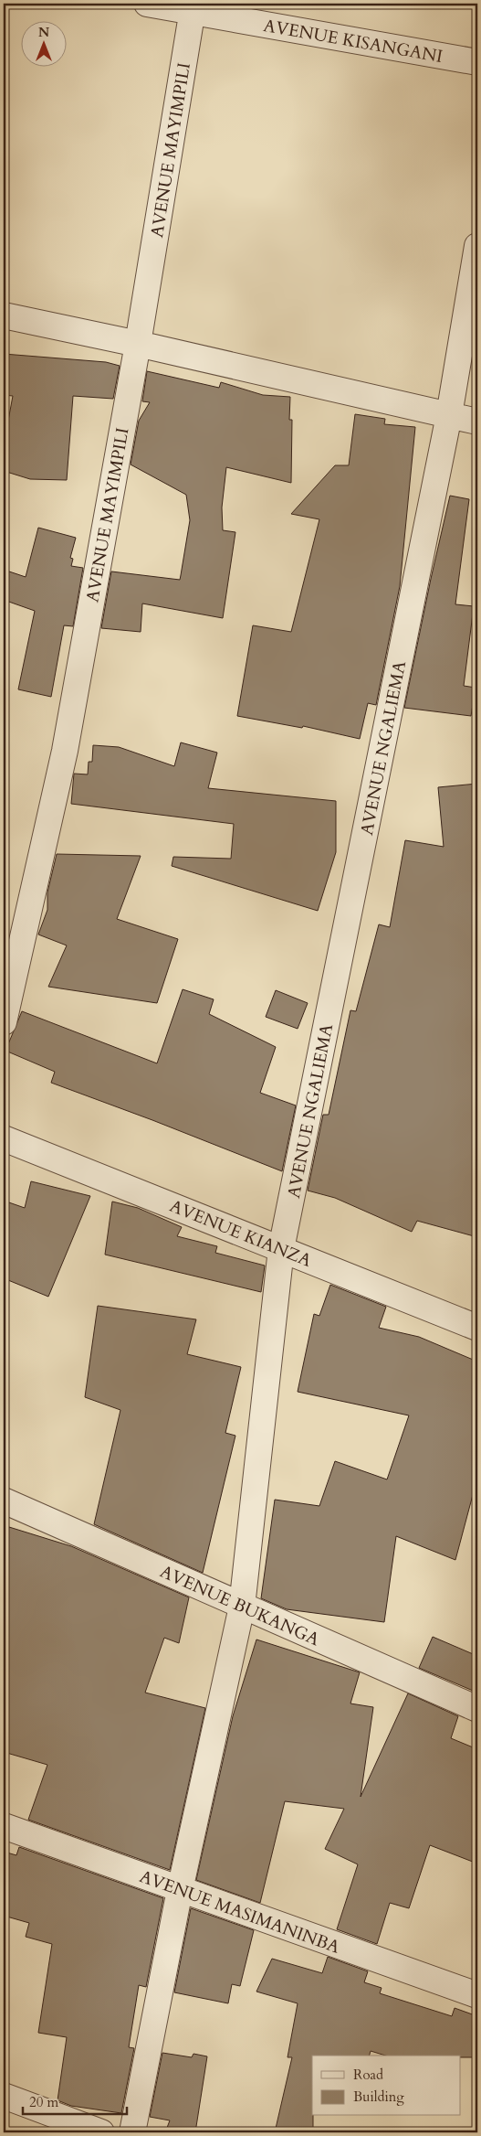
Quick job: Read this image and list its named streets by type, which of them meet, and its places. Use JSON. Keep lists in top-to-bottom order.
{
  "streets": {
    "street": [
      "AVENUE KISANGANI",
      "AVENUE MAYIMPILI",
      "AVENUE NGALIEMA",
      "AVENUE KIANZA",
      "AVENUE BUKANGA",
      "AVENUE MASIMANINBA"
    ]
  },
  "crossings": [
    ["AVENUE KISANGANI", "AVENUE MAYIMPILI"],
    ["AVENUE NGALIEMA", "AVENUE KIANZA"],
    ["AVENUE NGALIEMA", "AVENUE BUKANGA"],
    ["AVENUE NGALIEMA", "AVENUE MASIMANINBA"]
  ],
  "legend": ["Road", "Building"],
  "scale_bar": "20 m",
  "north": "top"
}
